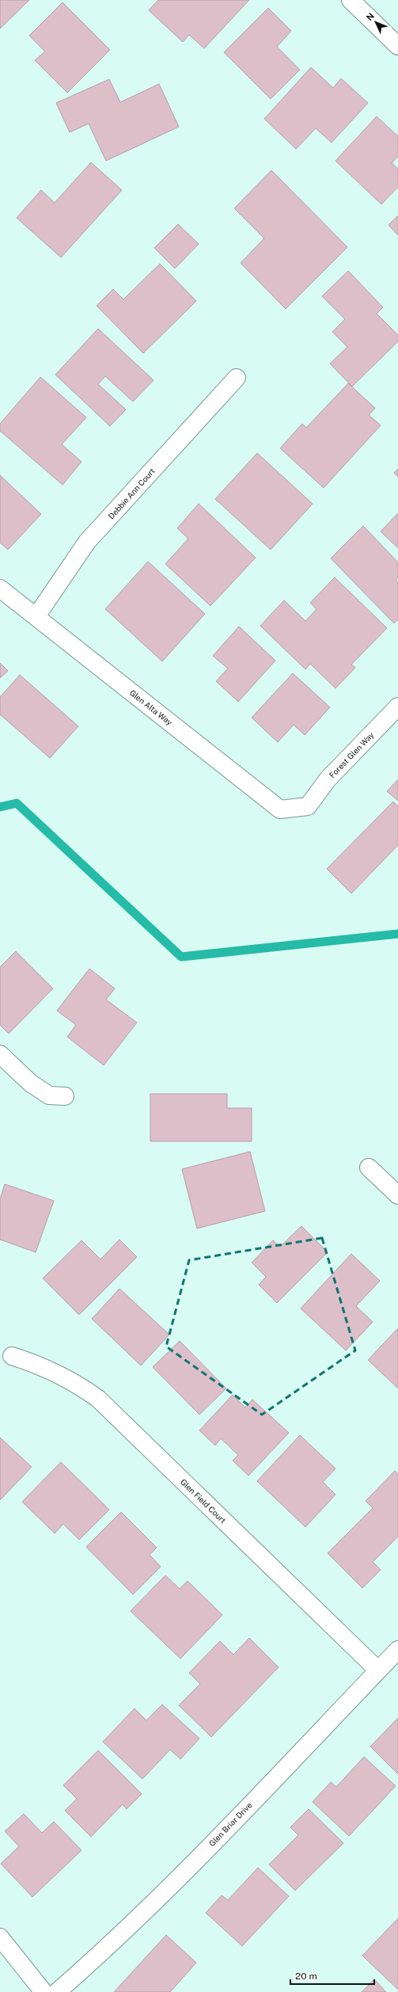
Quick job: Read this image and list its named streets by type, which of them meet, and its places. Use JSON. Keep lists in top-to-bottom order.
{
  "streets": {
    "street": [
      "Debbie Ann Court",
      "Glen Alta Way",
      "Forest Glen Way",
      "Glen Field Court",
      "Glen Briar Drive"
    ]
  },
  "crossings": [
    ["Debbie Ann Court", "Glen Alta Way"],
    ["Glen Alta Way", "Forest Glen Way"],
    ["Glen Field Court", "Glen Briar Drive"]
  ],
  "scale_bar": "20 m",
  "north": "top left"
}
